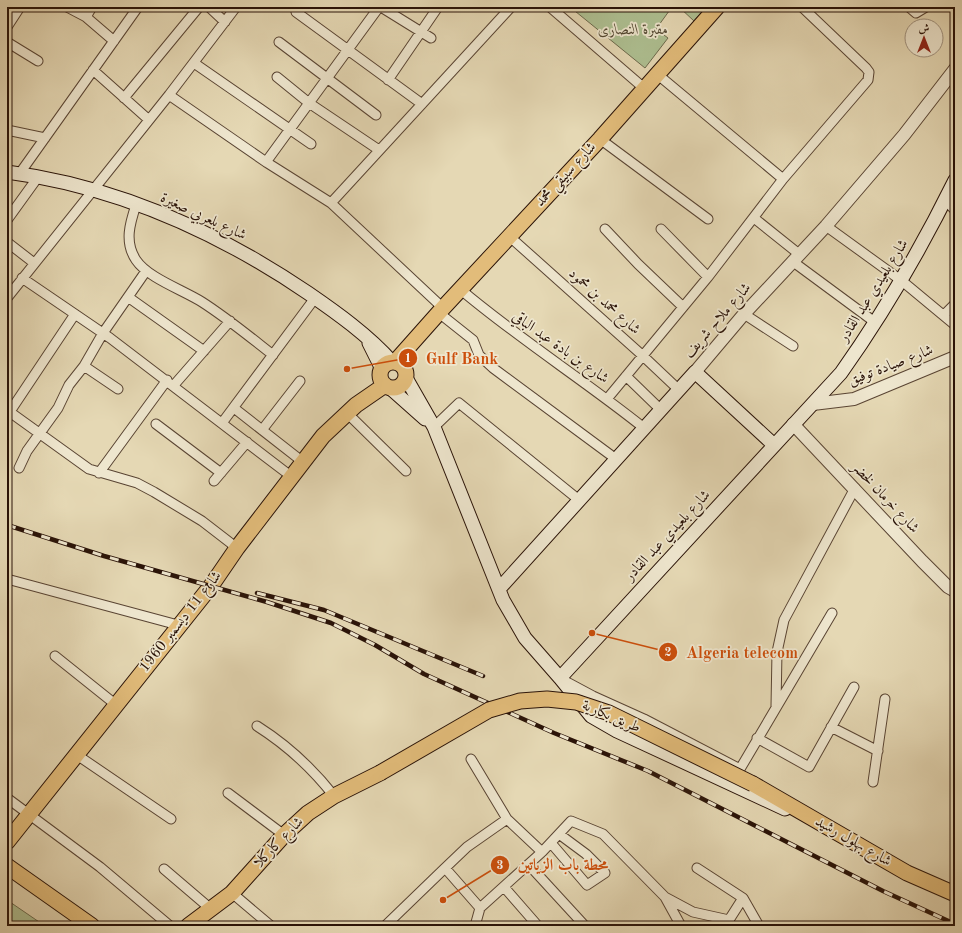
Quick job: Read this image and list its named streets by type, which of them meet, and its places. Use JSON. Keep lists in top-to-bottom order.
{
  "streets": {
    "main road": [
      "شارع سبيقي محمد",
      "شارع بلعربي صغيرة",
      "شارع بلعيدي عبد القادر",
      "شارع ملاح شريف",
      "شارع 11 ديسمبر 1960",
      "طريق بكارية",
      "شارع بهلول رشيد",
      "شارع كاركلا"
    ],
    "street": [
      "شارع محمد بن محمود",
      "شارع بن بادة عبد الباقي",
      "شارع صيادة توفيق",
      "شارع خرمان لخضر"
    ]
  },
  "crossings": [
    ["شارع سبيقي محمد", "شارع بلعربي صغيرة"],
    ["شارع سبيقي محمد", "شارع محمد بن محمود"],
    ["شارع سبيقي محمد", "شارع بن بادة عبد الباقي"],
    ["شارع سبيقي محمد", "شارع 11 ديسمبر 1960"],
    ["شارع بلعربي صغيرة", "شارع 11 ديسمبر 1960"],
    ["شارع بلعيدي عبد القادر", "شارع صيادة توفيق"],
    ["شارع بلعيدي عبد القادر", "شارع خرمان لخضر"],
    ["شارع محمد بن محمود", "شارع ملاح شريف"],
    ["شارع ملاح شريف", "شارع بن بادة عبد الباقي"],
    ["طريق بكارية", "شارع بهلول رشيد"],
    ["طريق بكارية", "شارع كاركلا"]
  ],
  "parks": ["مقبرة النصارى"],
  "places": ["Gulf Bank", "Algeria telecom", "محطة باب الزياتين"],
  "north": "top"
}
